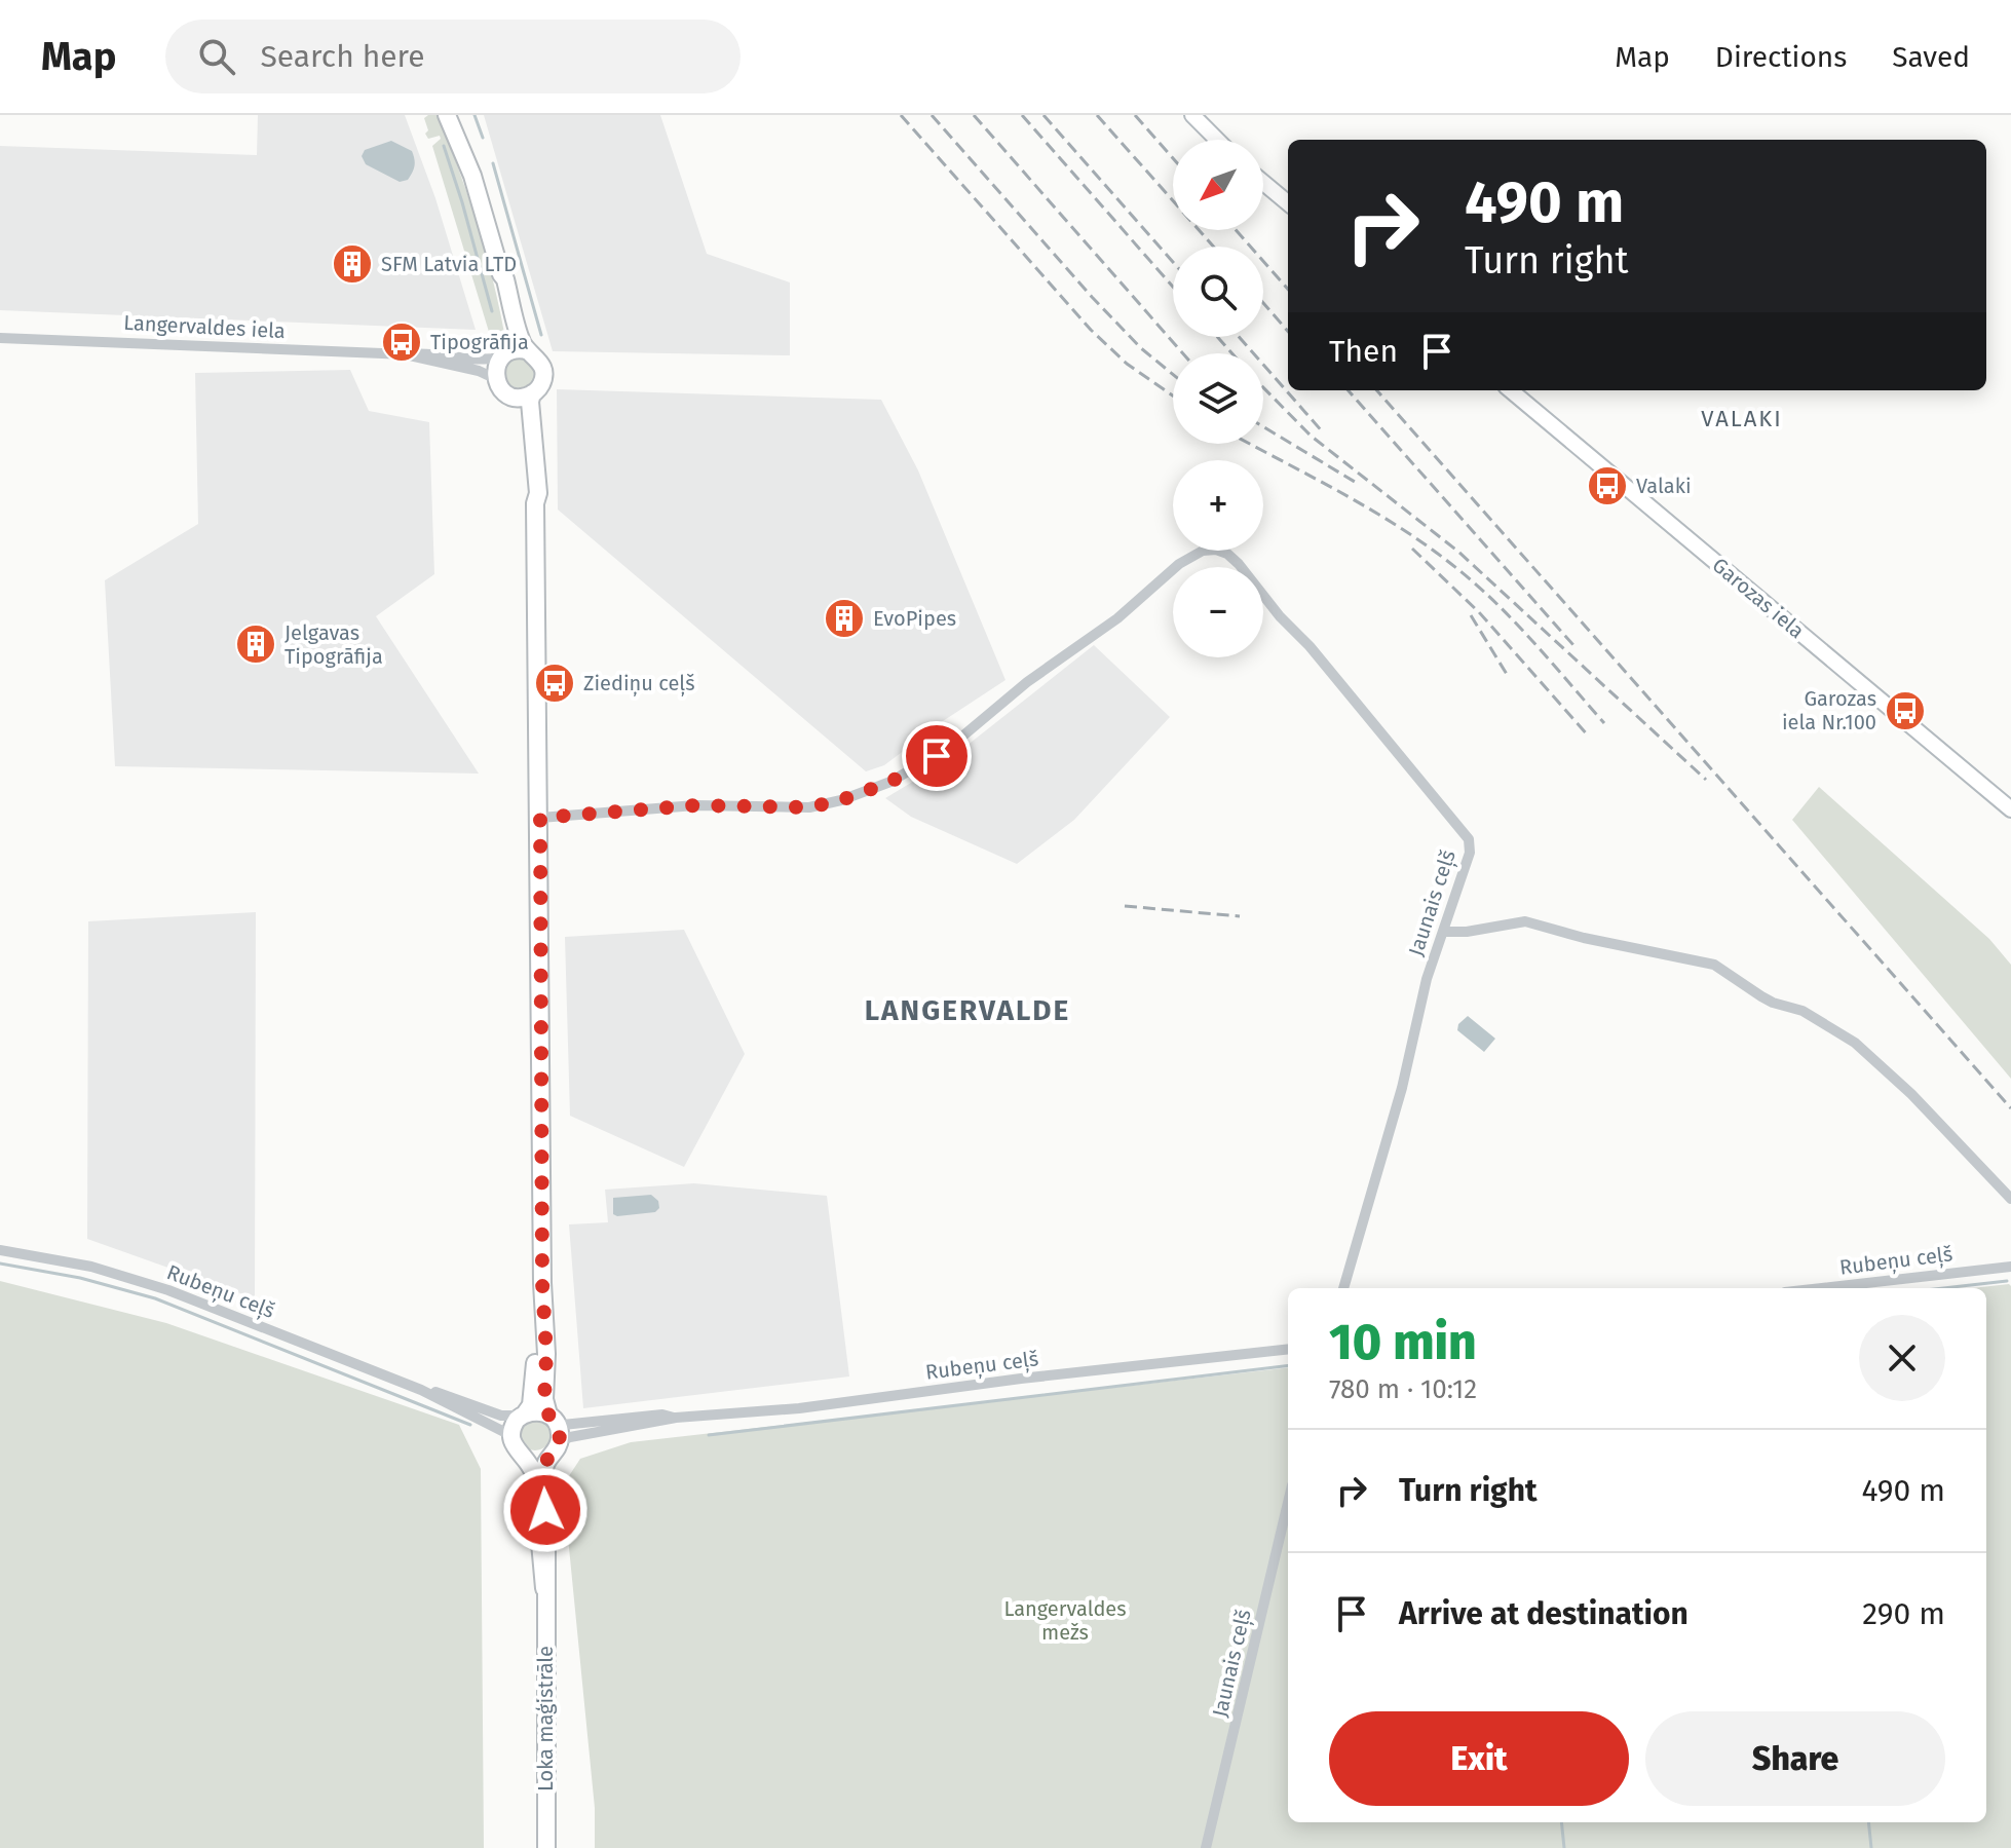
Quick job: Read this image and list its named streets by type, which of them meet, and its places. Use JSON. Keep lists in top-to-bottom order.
{
  "streets": {
    "main road": ["Garozas iela", "Loka maģistrāle"],
    "street": ["Langervaldes iela", "Jaunais ceļš", "Rubeņu ceļš"]
  },
  "crossings": [
    ["Rubeņu ceļš", "Loka maģistrāle"]
  ],
  "districts": ["VALAKI", "LANGERVALDE"],
  "parks": ["Langervaldes mežs"],
  "places": {
    "building": ["SFM Latvia LTD", "EvoPipes", "Jelgavas Tipogrāfija"],
    "bus stop": [
      "Tipogrāfija",
      "Valaki",
      "Ziediņu ceļš",
      "Garozas iela Nr.100"
    ]
  },
  "north": "bottom left",
  "page": {
    "header": "Map",
    "search": "Search here",
    "nav": ["Map", "Directions", "Saved"],
    "map_buttons": ["+", "−"],
    "turn": ["490 m", "Turn right"],
    "then": "Then",
    "heading": ["10 min", "780 m · 10:12"],
    "list": [
      {
        "name": "Turn right",
        "value": "490 m"
      },
      {
        "name": "Arrive at destination",
        "value": "290 m"
      }
    ],
    "buttons": ["Exit", "Share"]
  }
}
